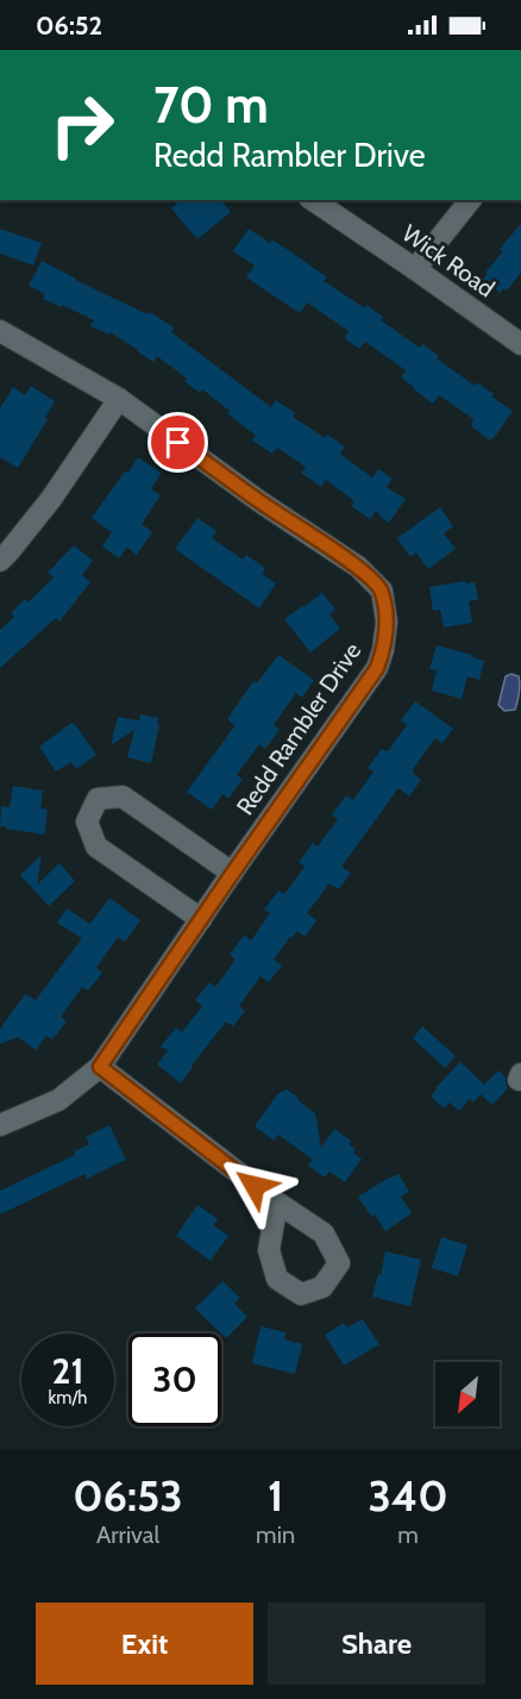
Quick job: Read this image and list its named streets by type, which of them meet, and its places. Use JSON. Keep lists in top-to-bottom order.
{
  "streets": {
    "street": ["Wick Road", "Redd Rambler Drive"]
  },
  "north": "bottom left",
  "page": {
    "status": "06:52",
    "turn": ["70 m", "Redd Rambler Drive"],
    "speed": "21 km/h",
    "limit": "30",
    "eta": [
      "06:53",
      "Arrival",
      "1",
      "min",
      "340",
      "m"
    ],
    "buttons": ["Exit", "Share"]
  }
}
